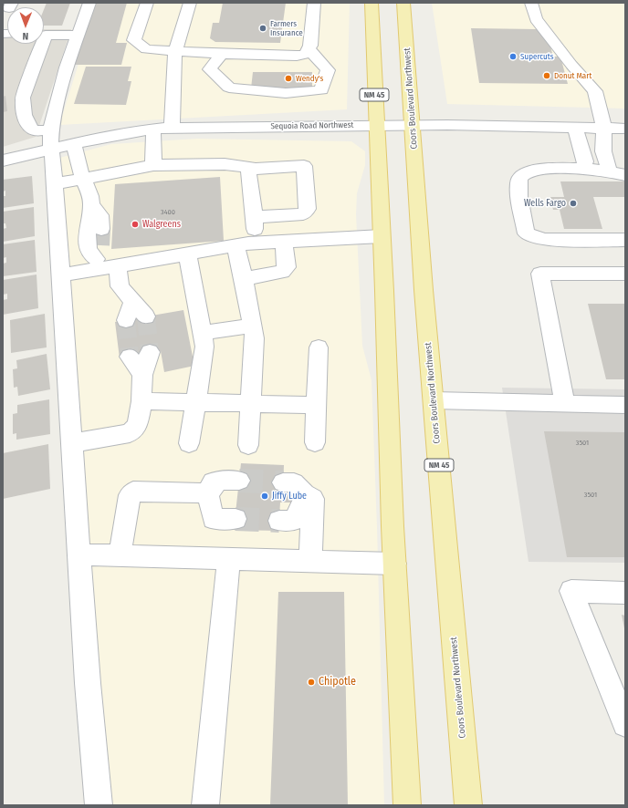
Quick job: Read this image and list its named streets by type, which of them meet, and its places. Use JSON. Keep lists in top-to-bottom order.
{
  "streets": {
    "main road": ["NM 45", "Coors Boulevard Northwest"],
    "street": ["Sequoia Road Northwest"]
  },
  "crossings": [
    ["NM 45", "Sequoia Road Northwest"],
    ["Coors Boulevard Northwest", "Sequoia Road Northwest"]
  ],
  "places": [
    "Farmers Insurance",
    "Supercuts",
    "Donut Mart",
    "Wendy's",
    "Wells Fargo",
    "Walgreens",
    "Jiffy Lube",
    "Chipotle"
  ],
  "house_numbers": ["3400", "3501", "3501"],
  "north": "bottom"
}
